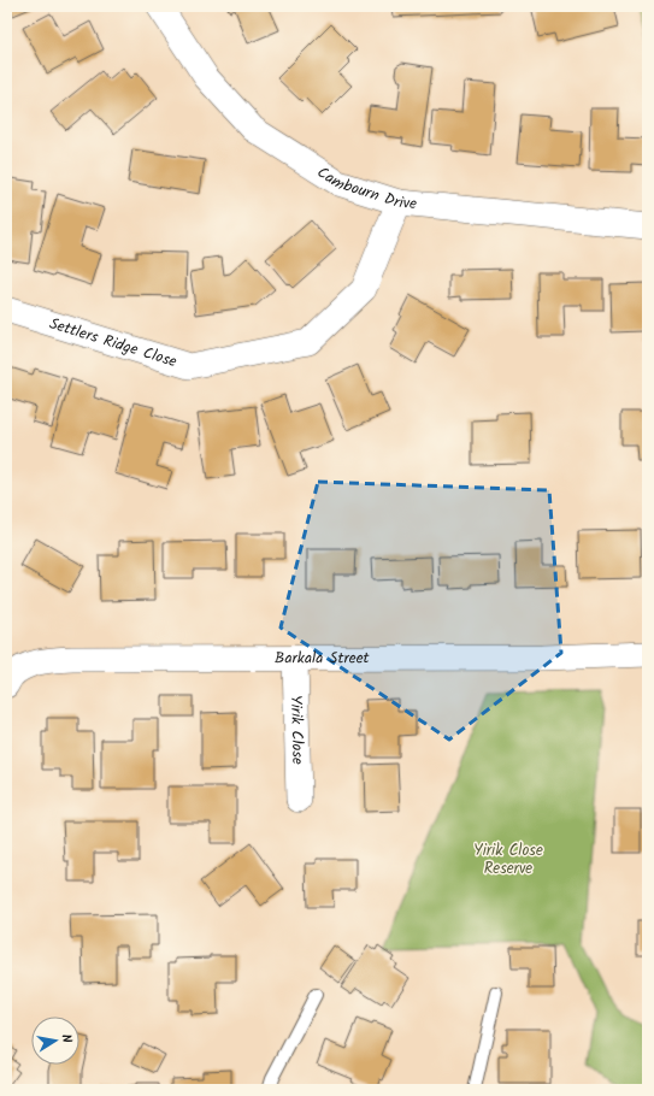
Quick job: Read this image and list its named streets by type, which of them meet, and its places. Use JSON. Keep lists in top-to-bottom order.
{
  "streets": {
    "street": [
      "Cambourn Drive",
      "Settlers Ridge Close",
      "Barkala Street",
      "Yirik Close"
    ]
  },
  "crossings": [
    ["Cambourn Drive", "Settlers Ridge Close"],
    ["Barkala Street", "Yirik Close"]
  ],
  "parks": ["Yirik Close Reserve"],
  "north": "right"
}
